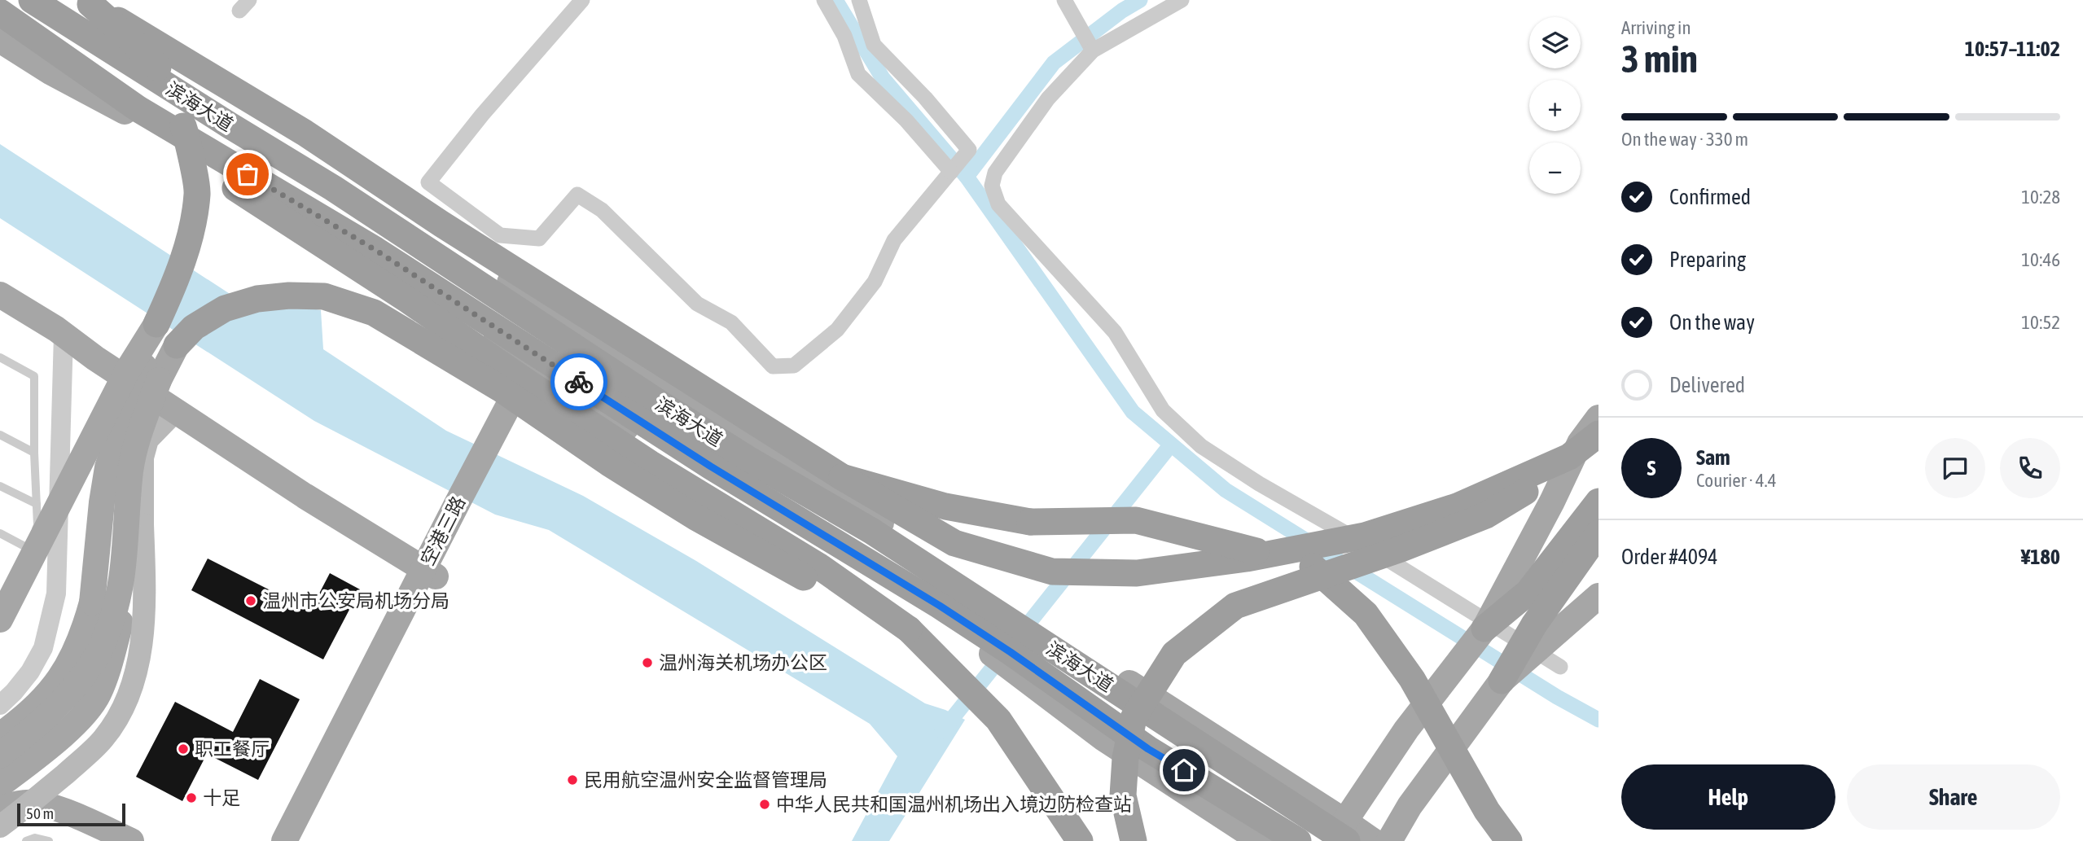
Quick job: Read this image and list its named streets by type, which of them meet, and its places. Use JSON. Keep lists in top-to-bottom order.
{
  "streets": {
    "highway": ["滨海大道"],
    "main road": ["空港三路"]
  },
  "places": [
    "温州市公安局机场分局",
    "温州海关机场办公区",
    "职工餐厅",
    "民用航空温州安全监督管理局",
    "十足",
    "中华人民共和国温州机场出入境边防检查站"
  ],
  "scale_bar": "50 m",
  "page": {
    "heading": ["3 min", "Arriving in", "10:57–11:02"],
    "panel": [
      "Sam",
      "Courier · 4.4",
      "Order #4094",
      "¥180"
    ],
    "map_buttons": ["+", "−"],
    "bar": "On the way · 330 m",
    "list": [
      ["Confirmed", "10:28"],
      ["Preparing", "10:46"],
      ["On the way", "10:52"],
      "Delivered"
    ],
    "round": "S",
    "buttons": ["Help", "Share"],
    "scale": "50 m"
  }
}
